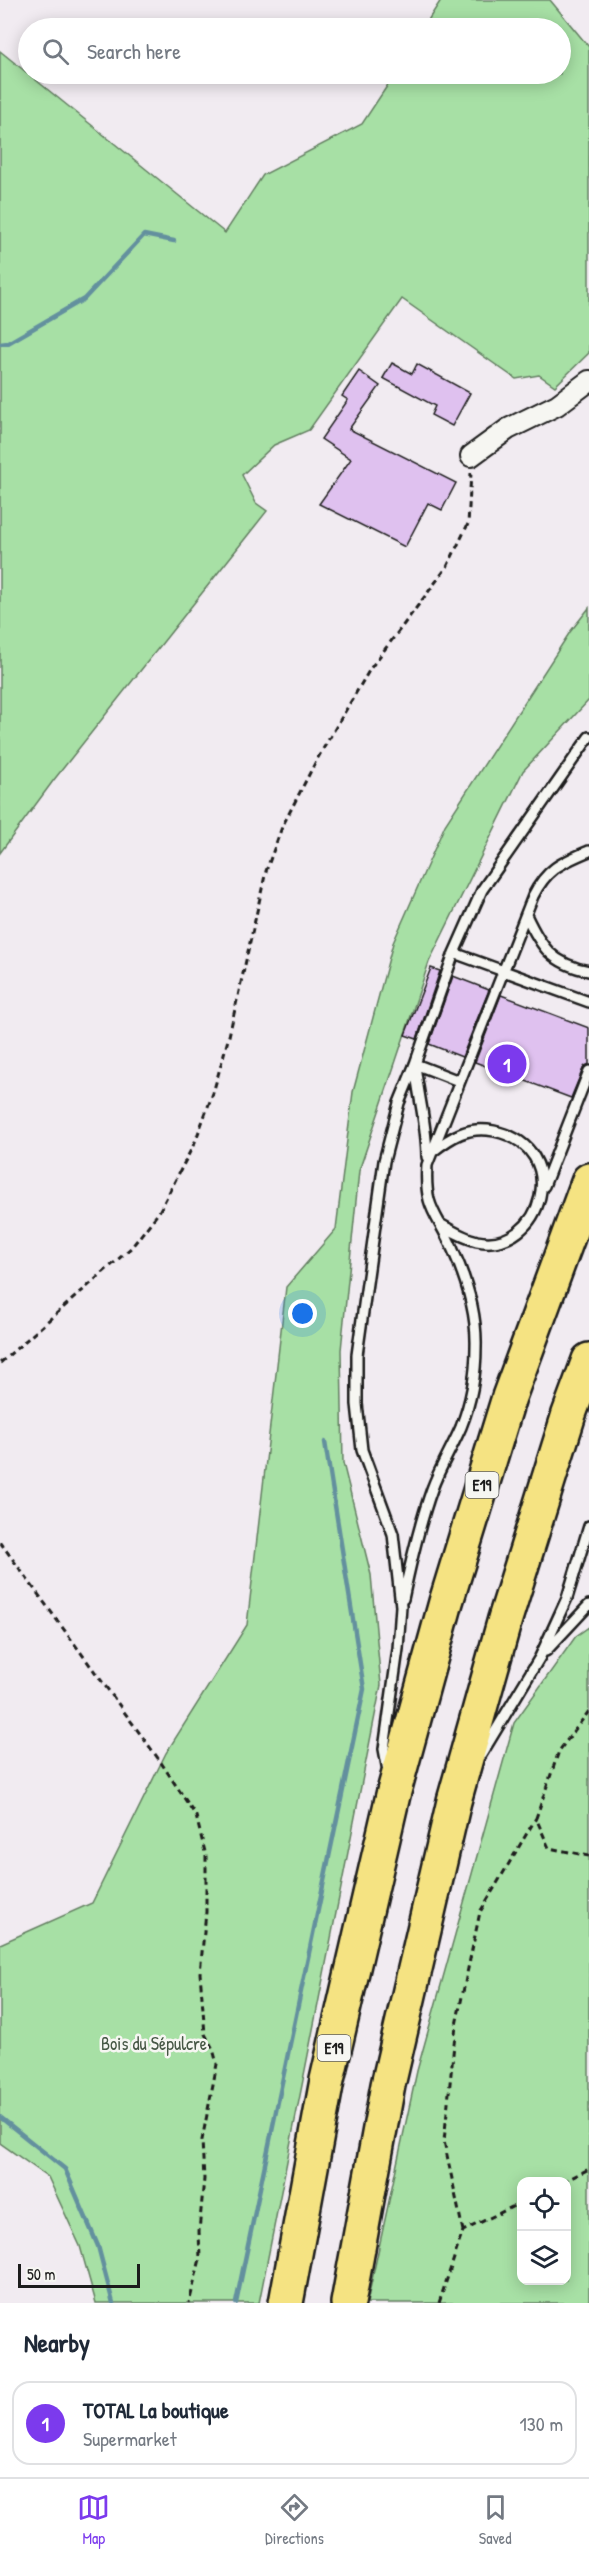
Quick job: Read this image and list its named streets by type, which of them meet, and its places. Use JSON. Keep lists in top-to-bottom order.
{
  "streets": {
    "highway": ["E19"]
  },
  "parks": ["Bois du Sépulcre"],
  "scale_bar": "50 m",
  "page": {
    "search": "Search here",
    "pins": "1",
    "scale": "50 m",
    "heading": "Nearby",
    "list": [
      {
        "mark": "1",
        "name": "TOTAL La boutique",
        "note": "Supermarket",
        "value": "130 m"
      }
    ],
    "nav": ["Map", "Directions", "Saved"]
  }
}
